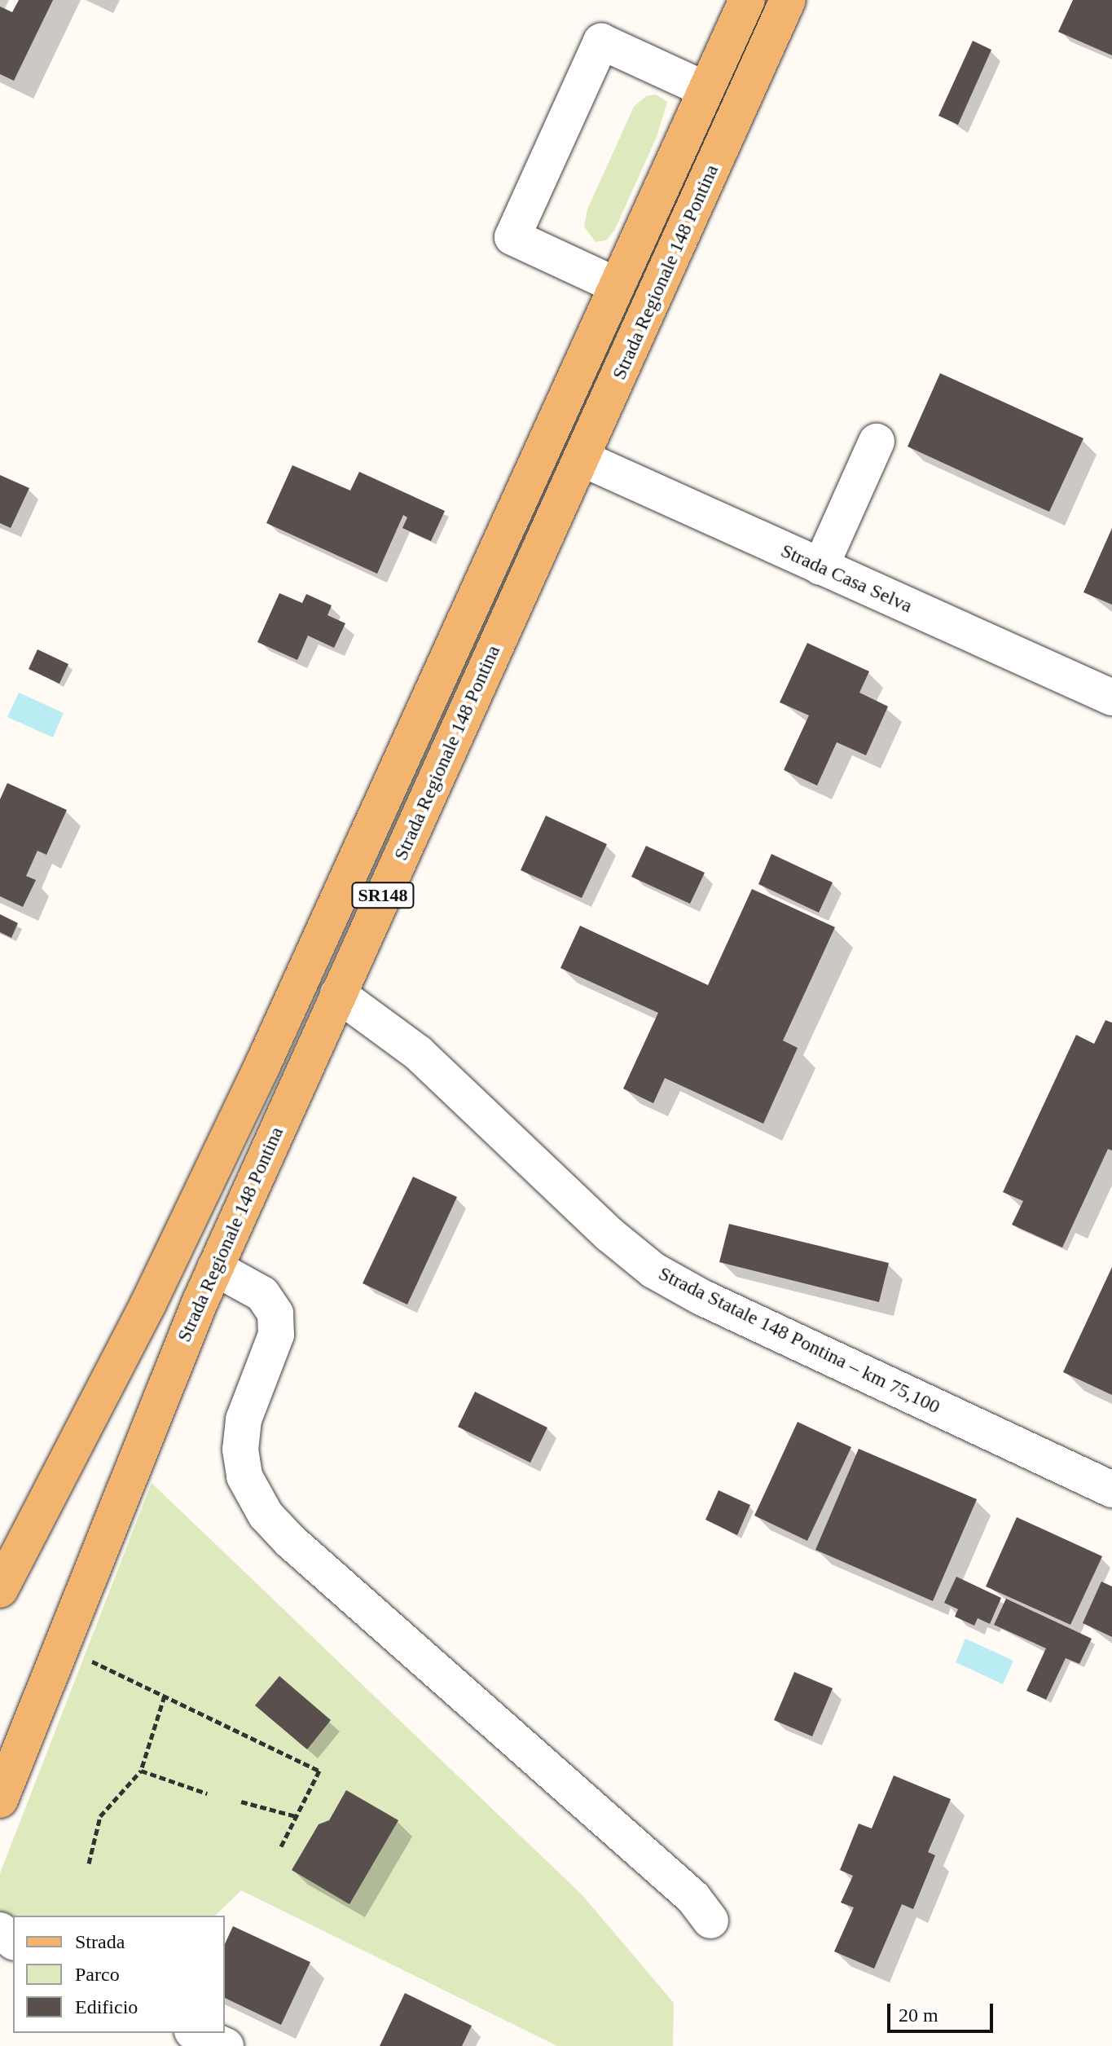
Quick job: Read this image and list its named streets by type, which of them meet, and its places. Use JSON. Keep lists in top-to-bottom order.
{
  "streets": {
    "main road": ["Strada Regionale 148 Pontina", "SR148"],
    "street": ["Strada Casa Selva", "Strada Statale 148 Pontina – km 75,100"]
  },
  "crossings": [
    ["Strada Regionale 148 Pontina", "Strada Casa Selva"],
    ["Strada Regionale 148 Pontina", "Strada Statale 148 Pontina – km 75,100"]
  ],
  "legend": ["Strada", "Parco", "Edificio"],
  "scale_bar": "20 m"
}
